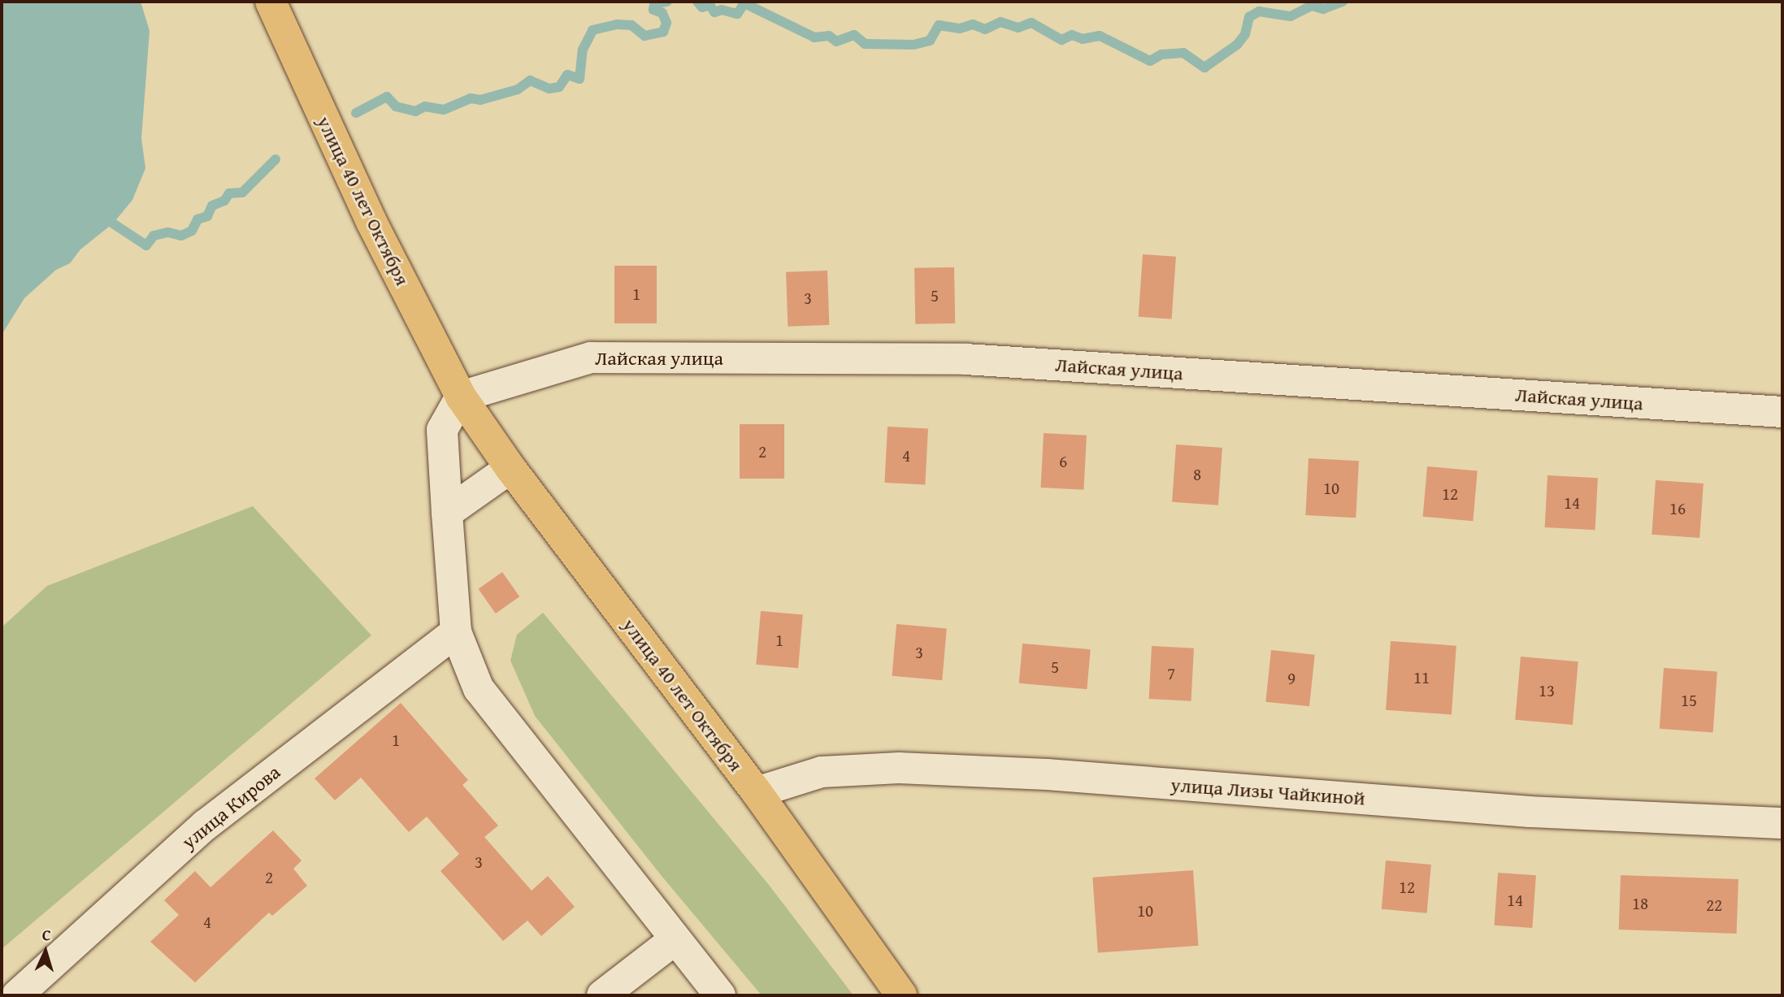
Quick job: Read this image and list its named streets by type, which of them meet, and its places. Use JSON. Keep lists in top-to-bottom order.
{
  "streets": {
    "main road": ["улица 40 лет Октября"],
    "street": ["Лайская улица", "улица Лизы Чайкиной", "улица Кирова"]
  },
  "crossings": [
    ["улица 40 лет Октября", "Лайская улица"],
    ["улица 40 лет Октября", "улица Лизы Чайкиной"]
  ],
  "house_numbers": [
    "1",
    "5",
    "3",
    "2",
    "4",
    "6",
    "8",
    "10",
    "12",
    "14",
    "16",
    "1",
    "3",
    "5",
    "7",
    "11",
    "9",
    "13",
    "15",
    "1",
    "3",
    "2",
    "12",
    "14",
    "18",
    "22",
    "10",
    "4"
  ],
  "north": "top"
}
